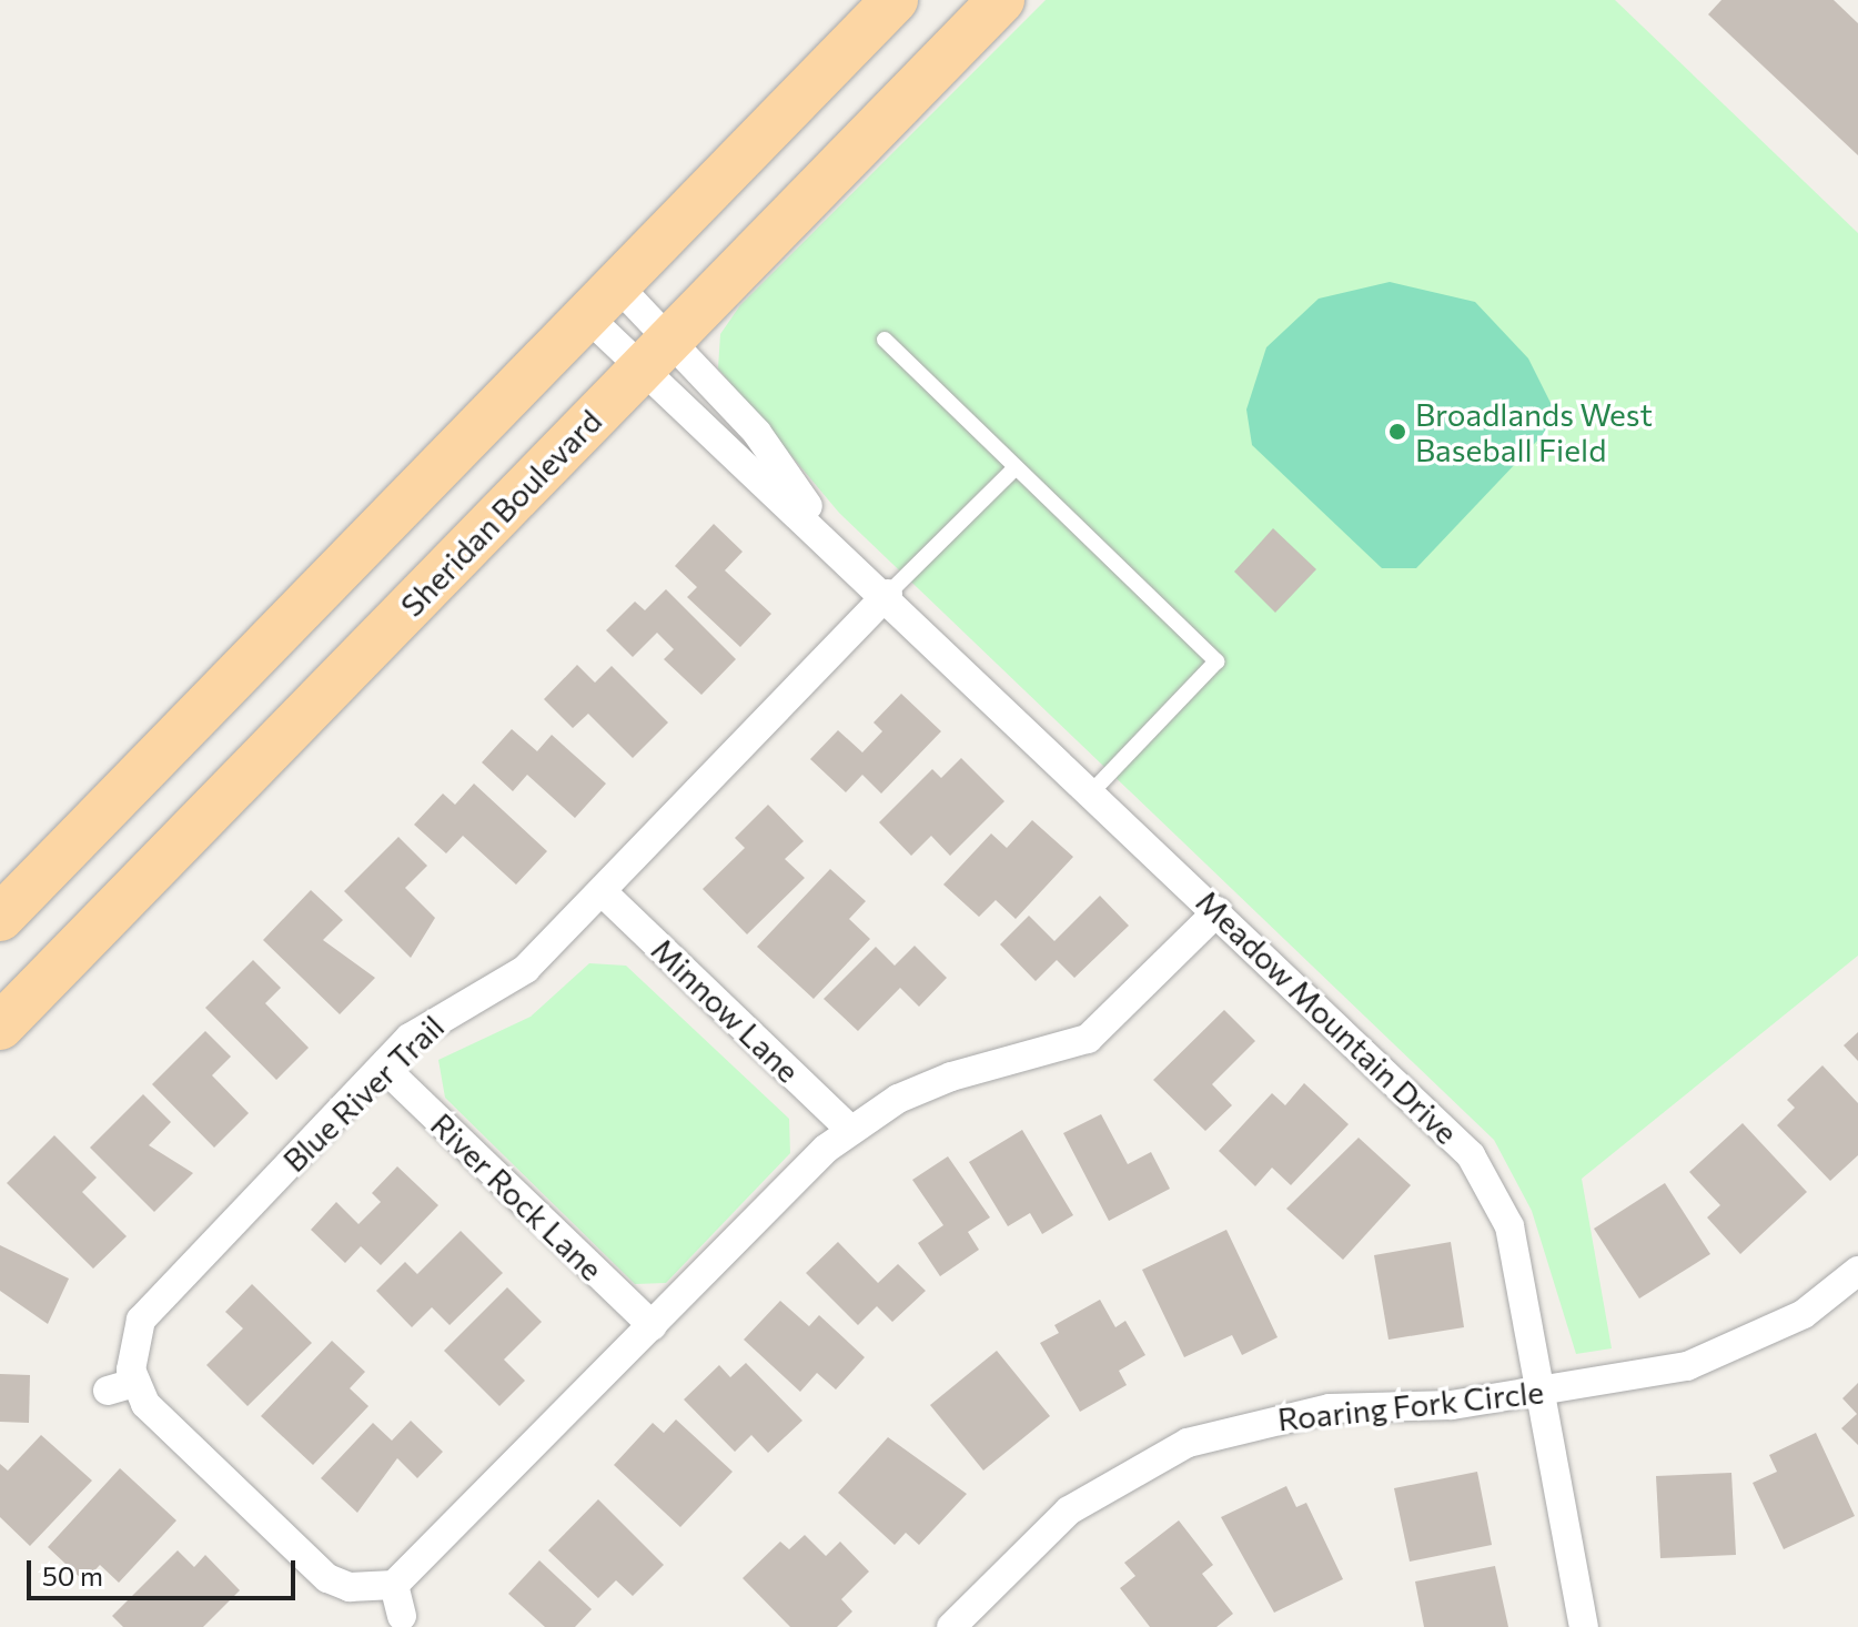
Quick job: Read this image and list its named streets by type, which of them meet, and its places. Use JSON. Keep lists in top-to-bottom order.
{
  "streets": {
    "main road": ["Sheridan Boulevard"],
    "street": [
      "Minnow Lane",
      "Meadow Mountain Drive",
      "Blue River Trail",
      "River Rock Lane",
      "Roaring Fork Circle"
    ]
  },
  "crossings": [
    ["Sheridan Boulevard", "Meadow Mountain Drive"],
    ["Minnow Lane", "Blue River Trail"],
    ["Meadow Mountain Drive", "Blue River Trail"],
    ["Meadow Mountain Drive", "Roaring Fork Circle"],
    ["Blue River Trail", "River Rock Lane"]
  ],
  "places": ["Broadlands West Baseball Field"],
  "scale_bar": "50 m"
}
